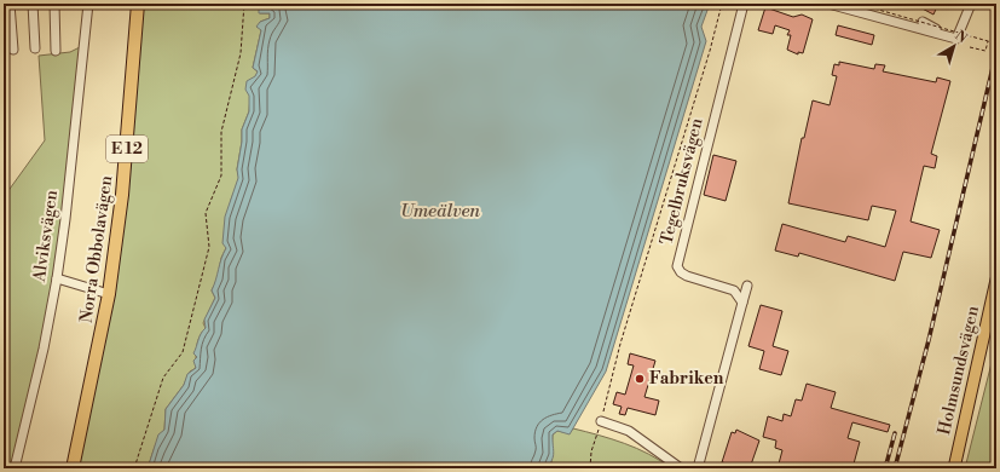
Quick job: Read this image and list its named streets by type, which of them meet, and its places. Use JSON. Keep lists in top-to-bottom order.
{
  "streets": {
    "highway": ["E 12", "Norra Obbolavägen"],
    "main road": ["Holmsundsvägen"],
    "street": ["Tegelbruksvägen", "Alviksvägen"]
  },
  "water": ["Umeälven"],
  "places": ["Fabriken"],
  "north": "top right"
}
